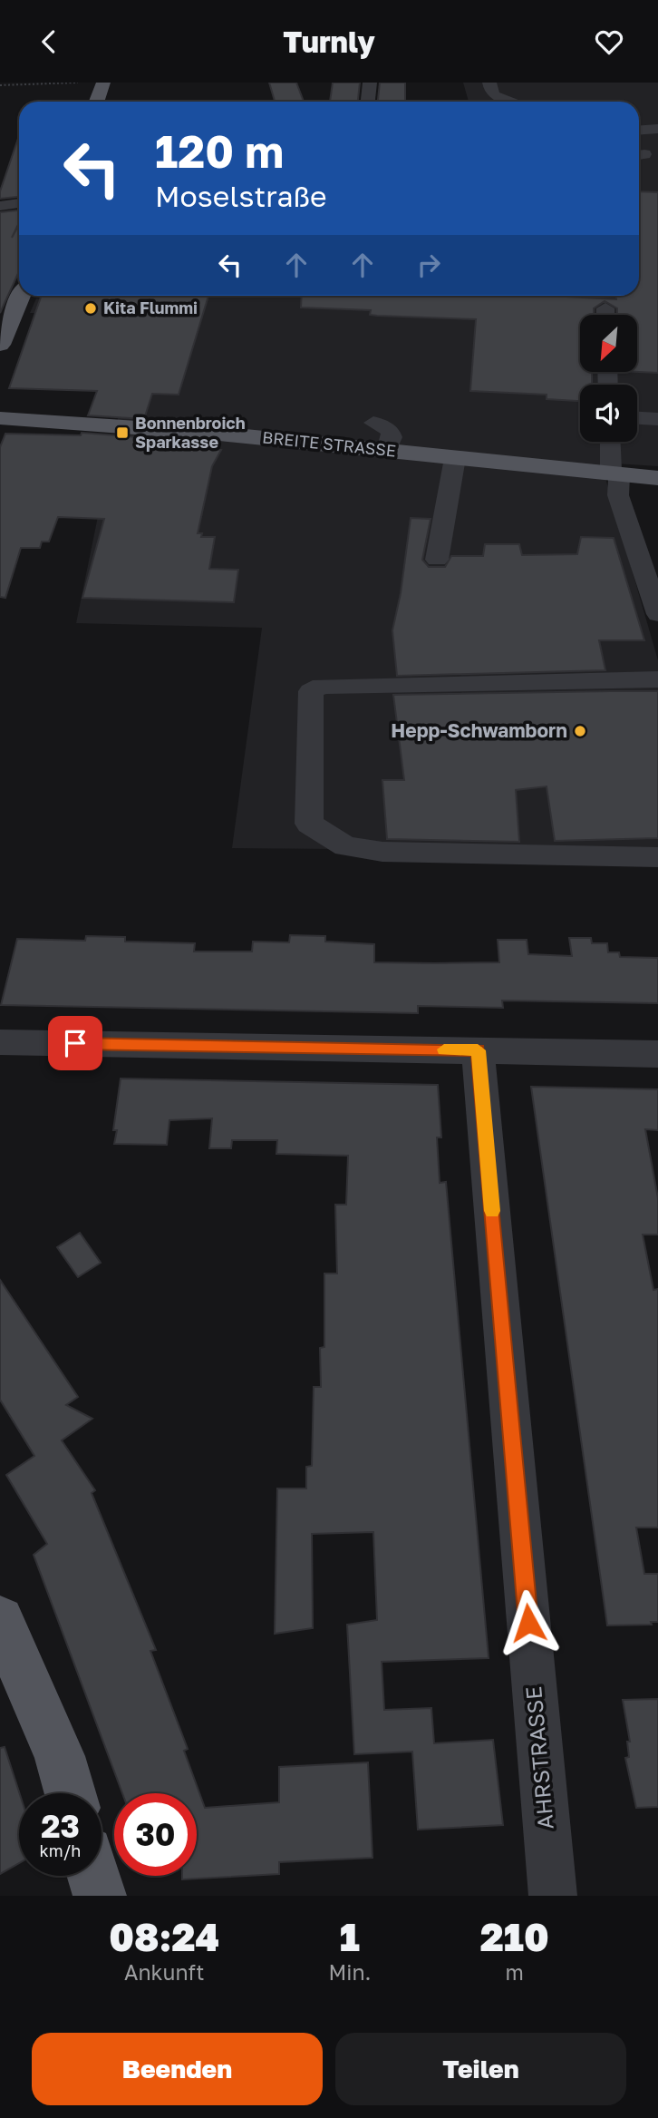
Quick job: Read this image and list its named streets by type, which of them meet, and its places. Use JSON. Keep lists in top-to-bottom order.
{
  "streets": {
    "main road": ["BREITE STRASSE"],
    "street": ["AHRSTRASSE"]
  },
  "places": {
    "other": ["Kita Flummi", "Hepp-Schwamborn"],
    "transit": ["Bonnenbroich Sparkasse"]
  },
  "north": "bottom left",
  "page": {
    "header": "Turnly",
    "turn": ["120 m", "Moselstraße"],
    "speed": "23 km/h",
    "limit": "30",
    "eta": [
      "08:24",
      "Ankunft",
      "1",
      "Min.",
      "210",
      "m"
    ],
    "buttons": ["Beenden", "Teilen"]
  }
}
